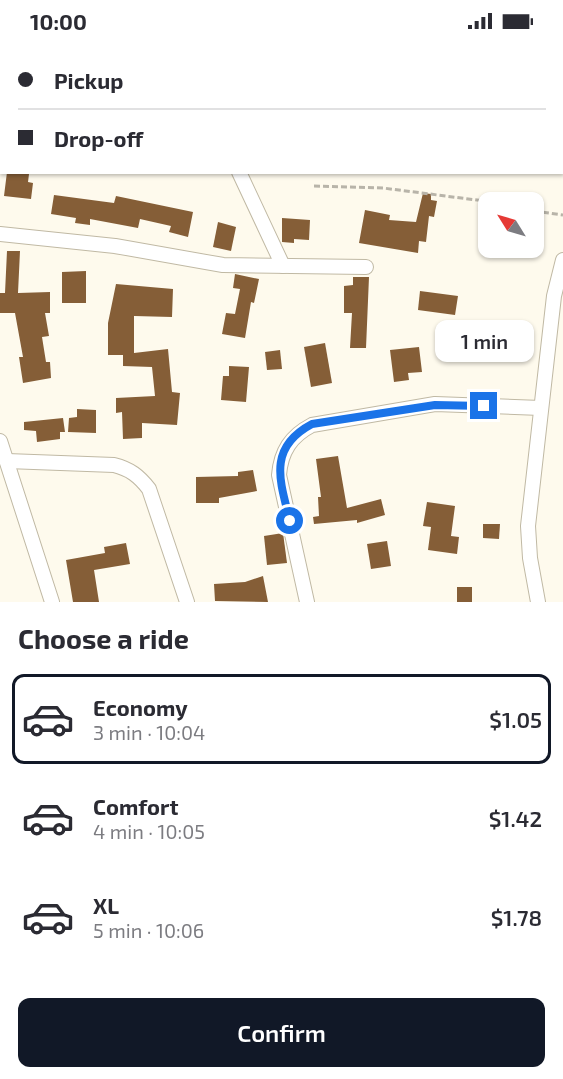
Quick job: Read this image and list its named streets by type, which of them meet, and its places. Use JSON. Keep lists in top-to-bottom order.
{
  "north": "top left",
  "page": {
    "status": "10:00",
    "banner": ["Pickup", "Drop-off"],
    "bubble": "1 min",
    "heading": "Choose a ride",
    "list": [
      {
        "name": "Economy",
        "note": "3 min · 10:04",
        "value": "$1.05"
      },
      {
        "name": "Comfort",
        "note": "4 min · 10:05",
        "value": "$1.42"
      },
      {
        "name": "XL",
        "note": "5 min · 10:06",
        "value": "$1.78"
      }
    ],
    "buttons": "Confirm"
  }
}
